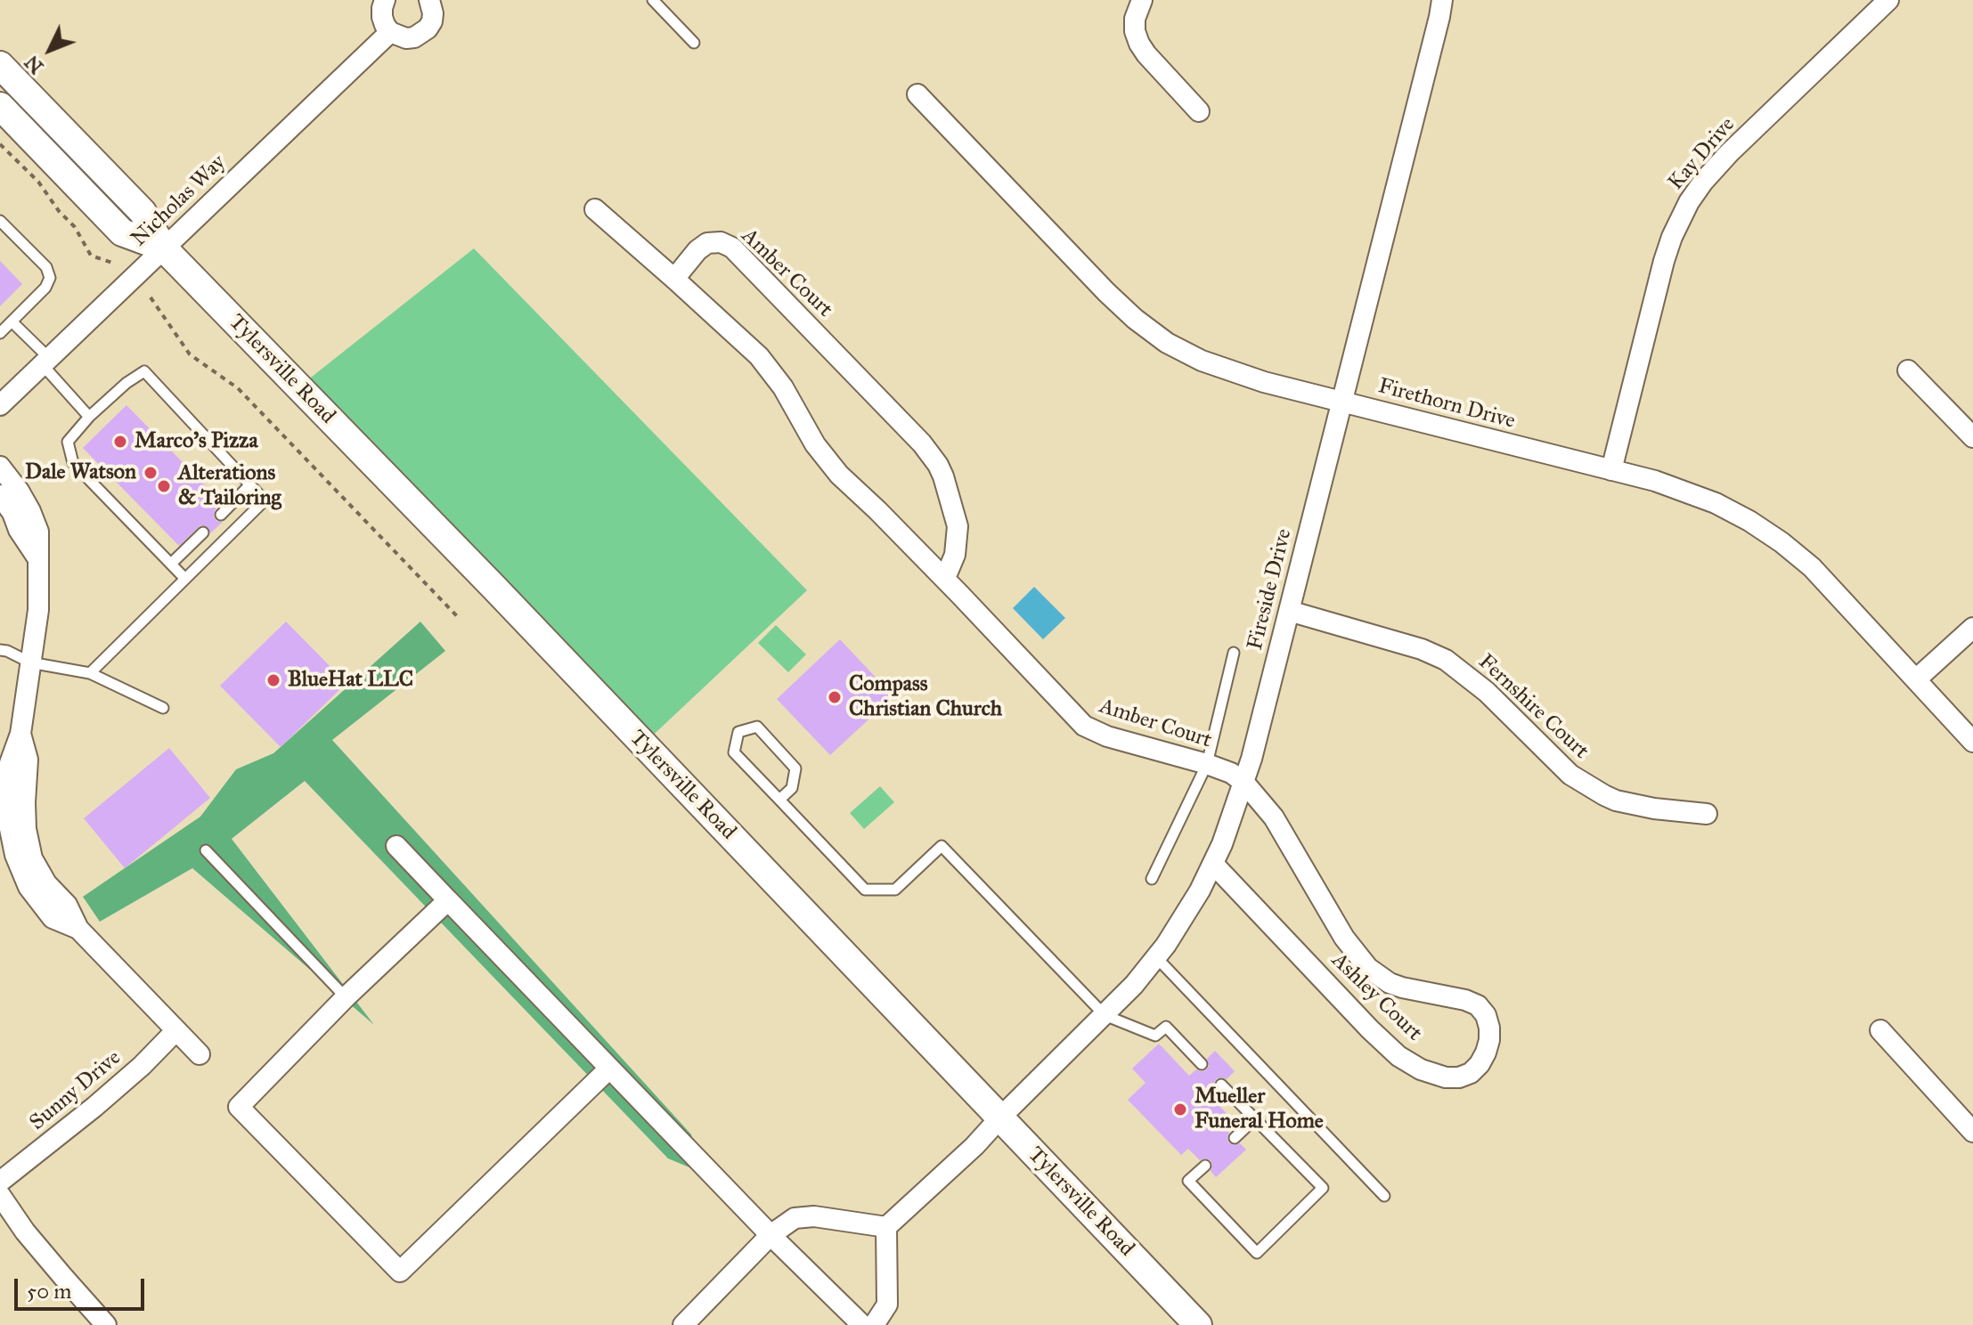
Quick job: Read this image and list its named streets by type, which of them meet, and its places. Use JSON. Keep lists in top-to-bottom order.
{
  "streets": {
    "main road": ["Tylersville Road"],
    "street": [
      "Kay Drive",
      "Nicholas Way",
      "Amber Court",
      "Firethorn Drive",
      "Fireside Drive",
      "Fernshire Court",
      "Ashley Court",
      "Sunny Drive"
    ]
  },
  "crossings": [
    ["Kay Drive", "Firethorn Drive"],
    ["Nicholas Way", "Tylersville Road"],
    ["Amber Court", "Fireside Drive"],
    ["Amber Court", "Ashley Court"],
    ["Tylersville Road", "Fireside Drive"],
    ["Firethorn Drive", "Fireside Drive"],
    ["Fireside Drive", "Fernshire Court"],
    ["Fireside Drive", "Ashley Court"]
  ],
  "places": [
    "Marco’s Pizza",
    "Dale Watson",
    "Alterations & Tailoring",
    "BlueHat LLC",
    "Compass Christian Church",
    "Mueller Funeral Home"
  ],
  "scale_bar": "50 m",
  "north": "bottom left"
}
